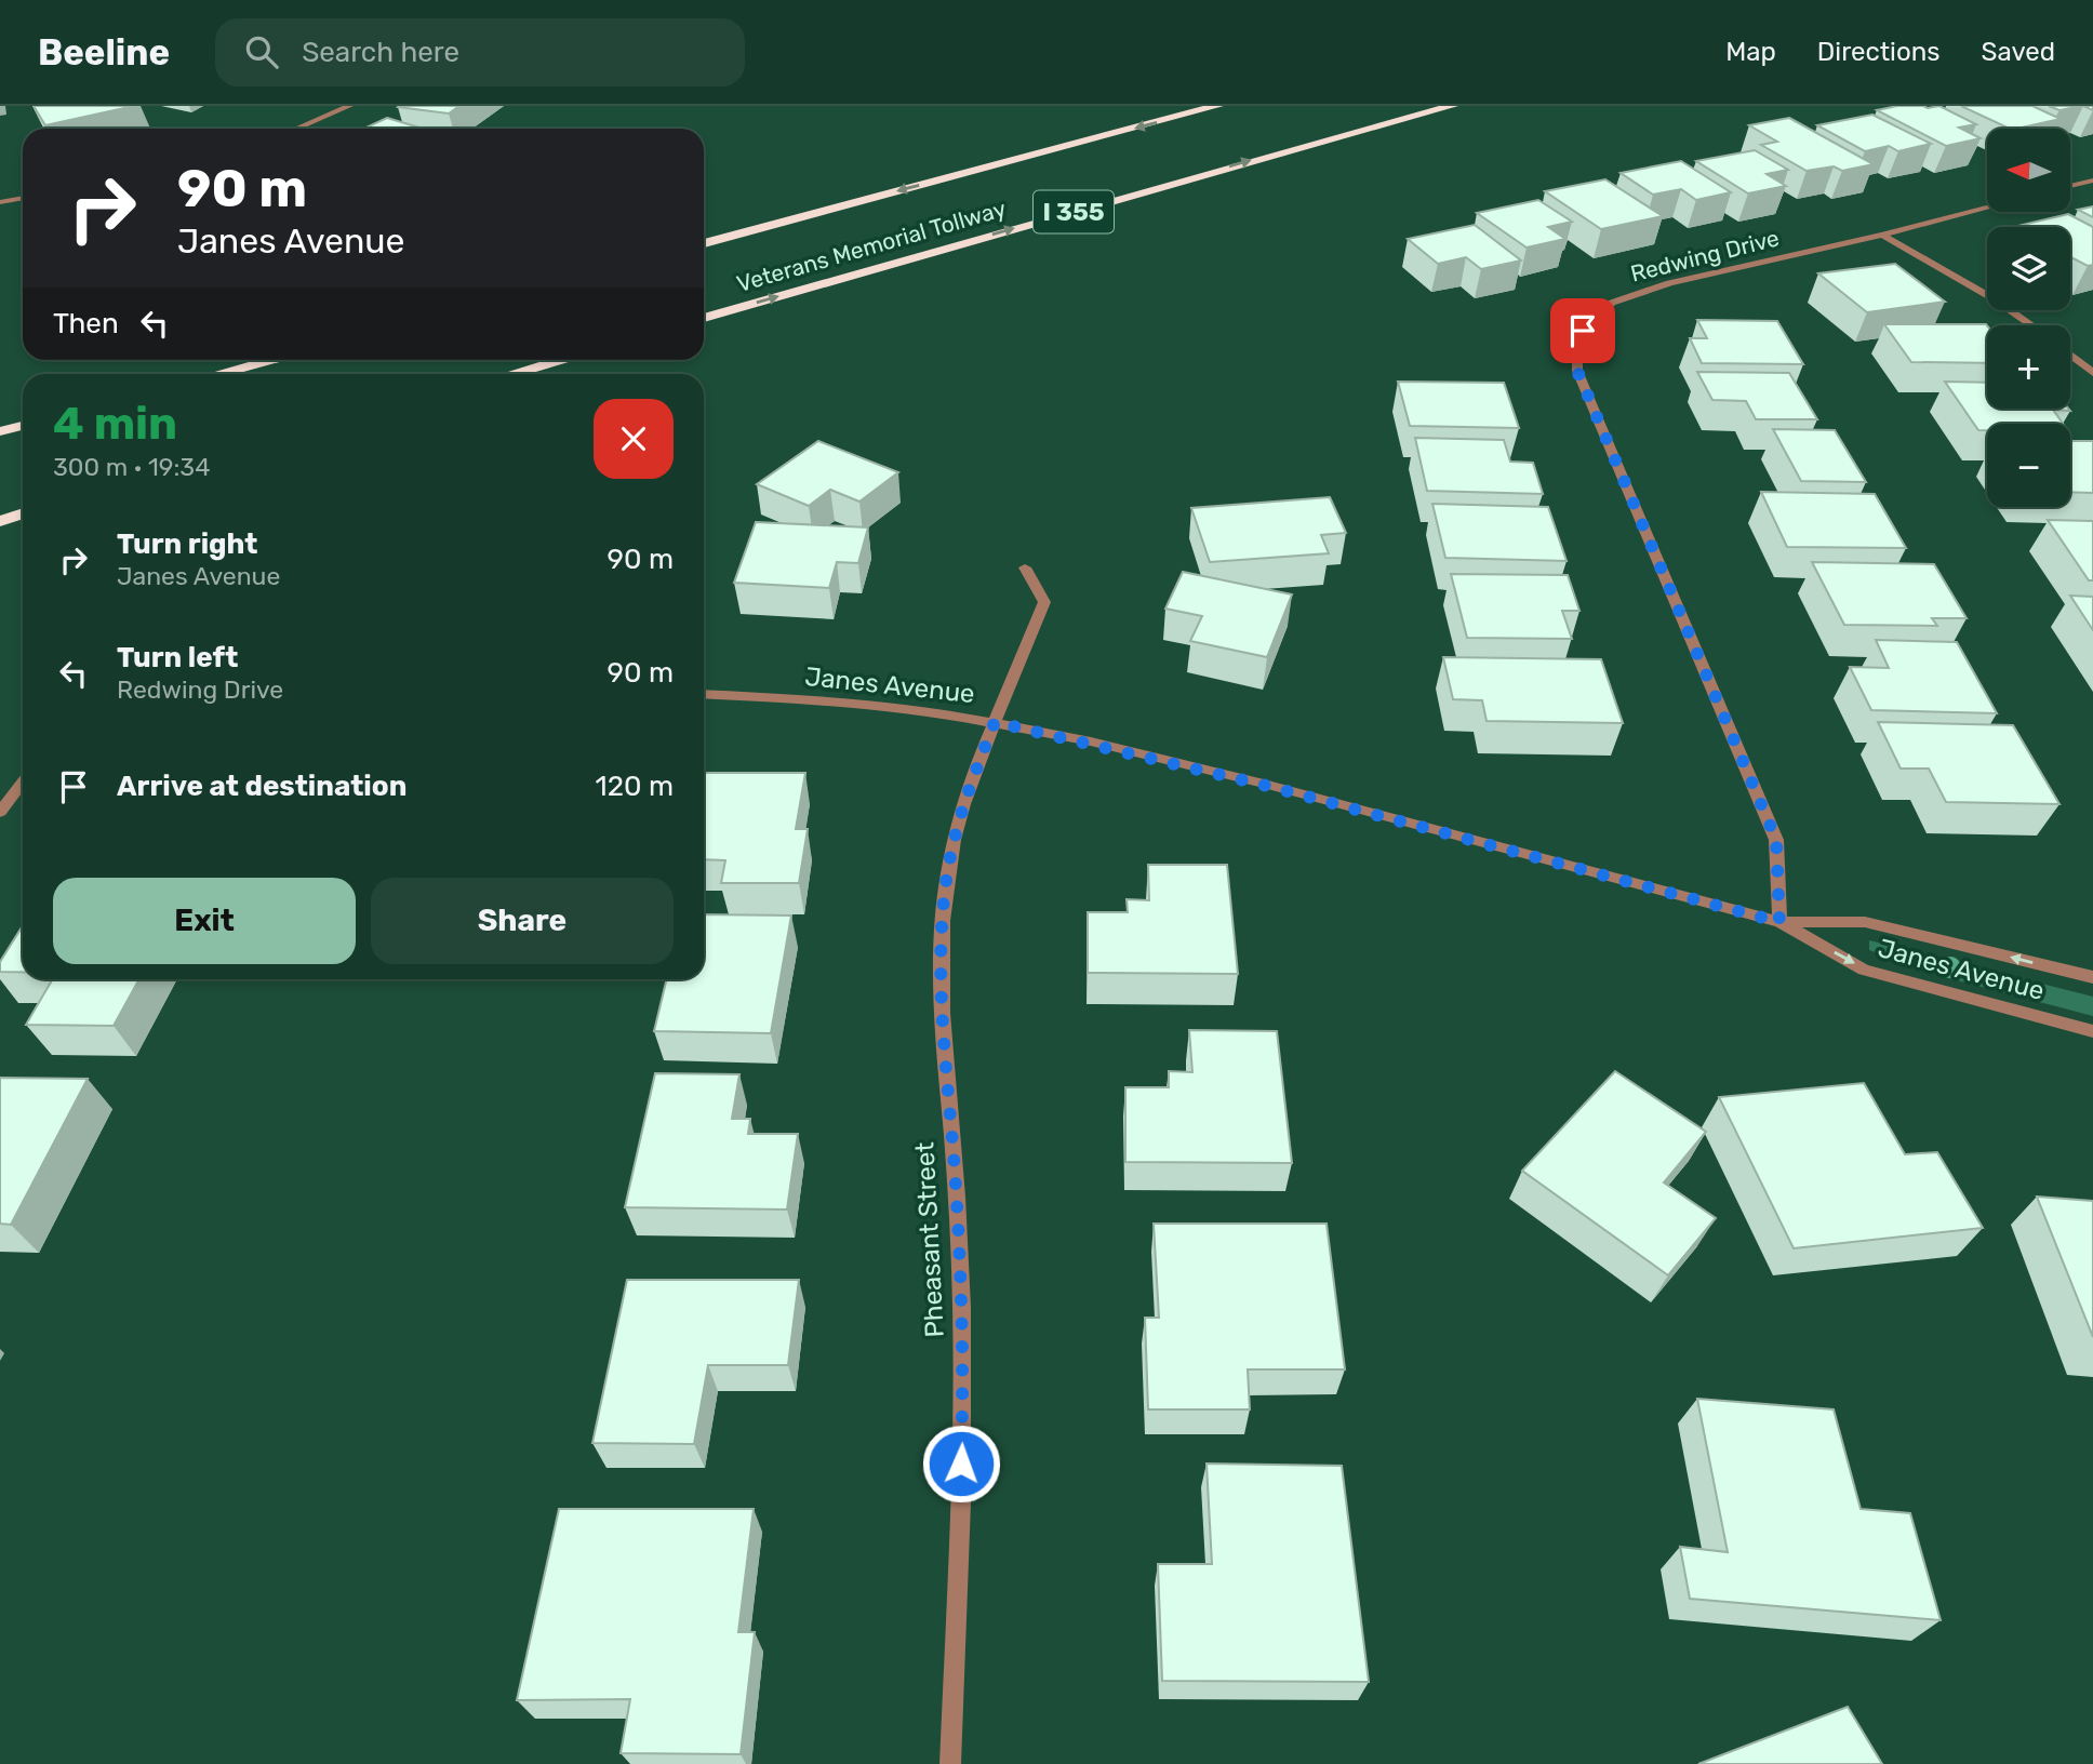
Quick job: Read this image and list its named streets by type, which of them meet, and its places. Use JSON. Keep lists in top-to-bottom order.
{
  "streets": {
    "highway": ["I 355", "Veterans Memorial Tollway"],
    "street": ["Redwing Drive", "Janes Avenue", "Pheasant Street"]
  },
  "crossings": [
    ["Redwing Drive", "Janes Avenue"],
    ["Janes Avenue", "Pheasant Street"]
  ],
  "north": "left",
  "page": {
    "header": "Beeline",
    "search": "Search here",
    "nav": ["Map", "Directions", "Saved"],
    "map_buttons": ["+", "−"],
    "turn": ["90 m", "Janes Avenue"],
    "then": "Then",
    "heading": ["4 min", "300 m · 19:34"],
    "list": [
      {
        "name": "Turn right",
        "note": "Janes Avenue",
        "value": "90 m"
      },
      {
        "name": "Turn left",
        "note": "Redwing Drive",
        "value": "90 m"
      },
      {
        "name": "Arrive at destination",
        "value": "120 m"
      }
    ],
    "buttons": ["Exit", "Share"]
  }
}
